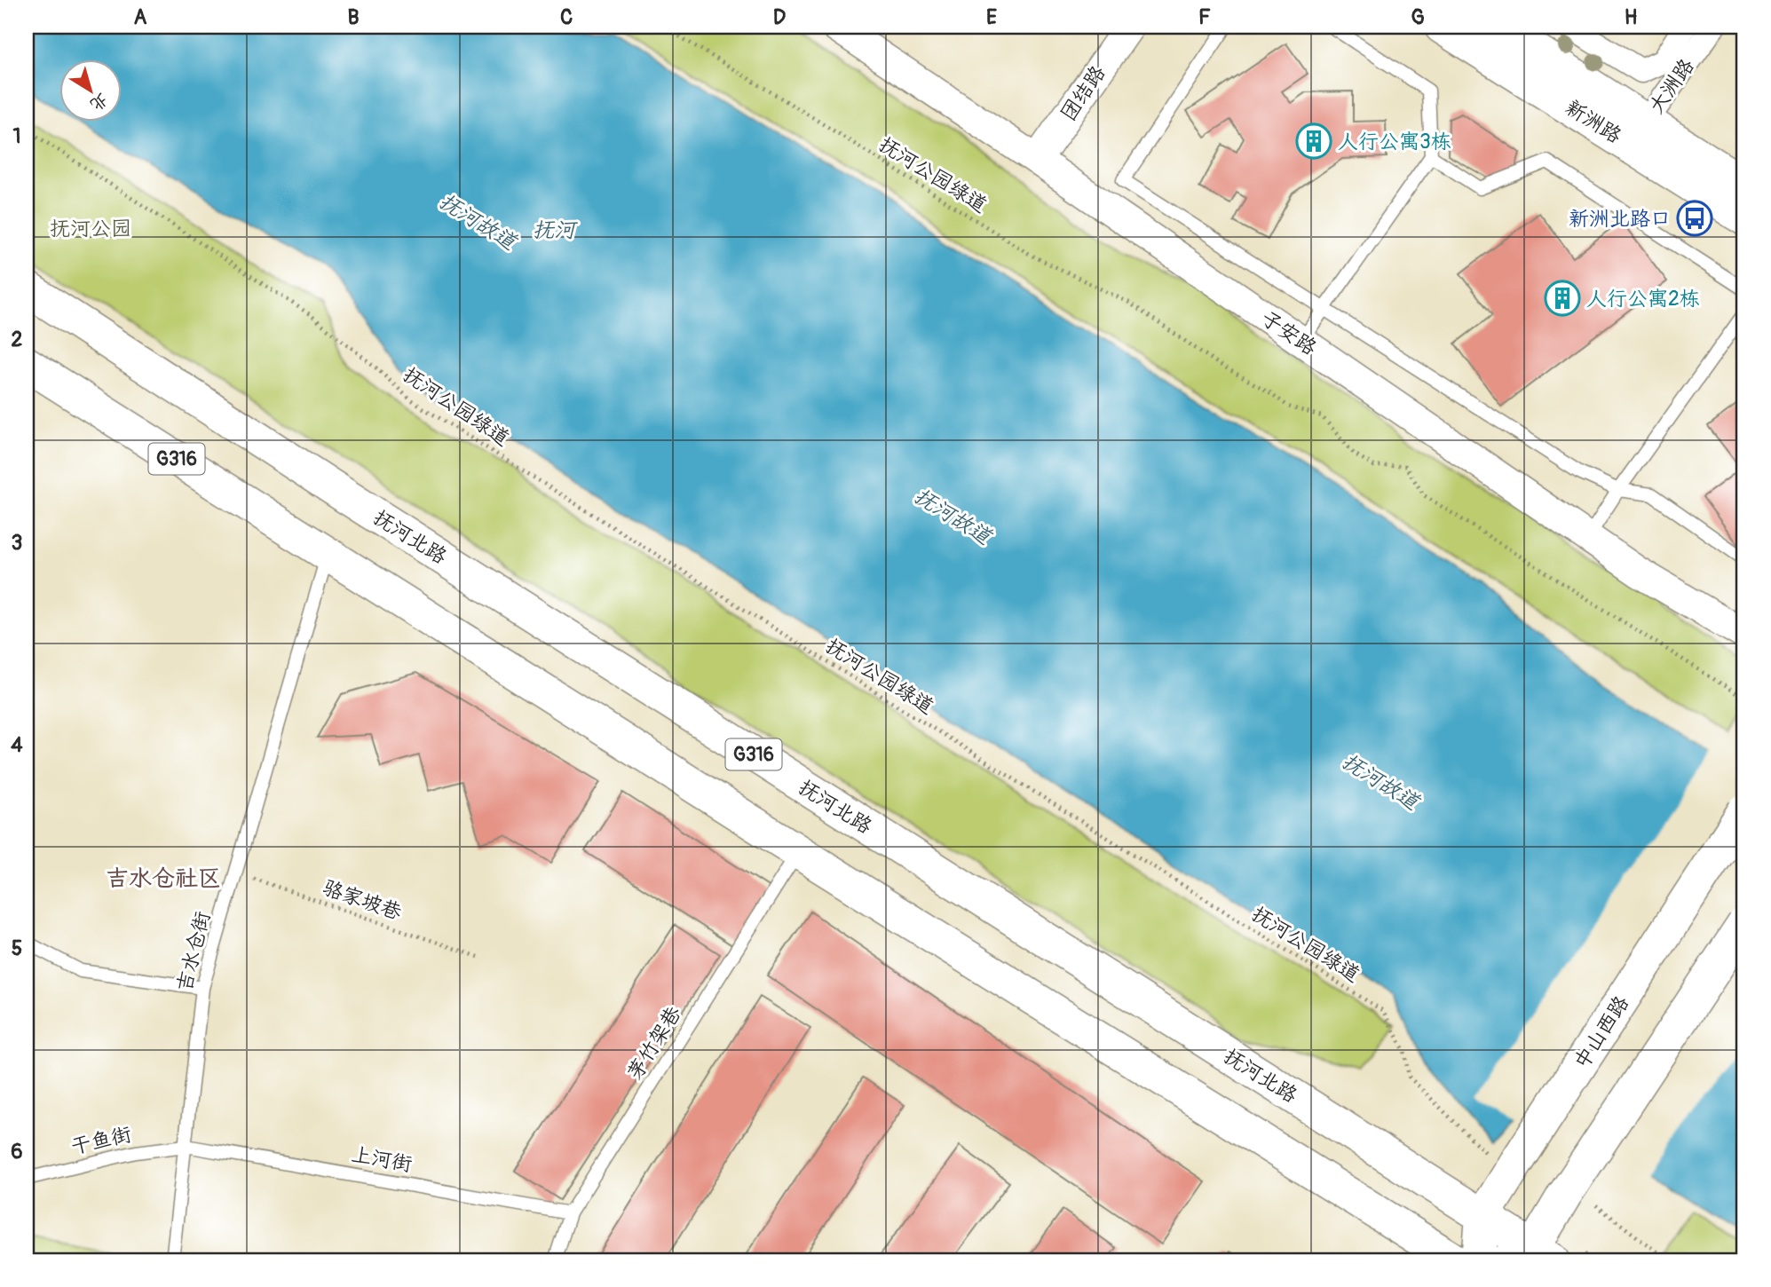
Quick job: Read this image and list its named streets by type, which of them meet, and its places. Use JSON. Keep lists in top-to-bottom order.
{
  "streets": {
    "main road": [
      "新洲路",
      "G316",
      "抚河北路",
      "中山西路"
    ],
    "street": ["大洲路", "团结路", "子安路"],
    "lane": [
      "吉水仓街",
      "茅竹架巷",
      "干鱼街",
      "上河街"
    ],
    "path": ["抚河公园绿道", "骆家坡巷"]
  },
  "crossings": [
    ["大洲路", "新洲路"],
    ["团结路", "子安路"],
    ["抚河公园绿道", "中山西路"],
    ["G316", "吉水仓街"],
    ["G316", "茅竹架巷"],
    ["抚河北路", "中山西路"],
    ["骆家坡巷", "吉水仓街"],
    ["吉水仓街", "干鱼街"],
    ["吉水仓街", "上河街"],
    ["茅竹架巷", "上河街"],
    ["干鱼街", "上河街"]
  ],
  "districts": ["吉水仓社区"],
  "water": ["抚河故道", "抚河"],
  "parks": ["抚河公园"],
  "places": {
    "building": ["人行公寓3栋", "人行公寓2栋"],
    "bus stop": ["新洲北路口"]
  },
  "north": "bottom right",
  "grid": {
    "columns": [
      "A",
      "B",
      "C",
      "D",
      "E",
      "F",
      "G",
      "H"
    ],
    "rows": [
      "1",
      "2",
      "3",
      "4",
      "5",
      "6"
    ]
  }
}
